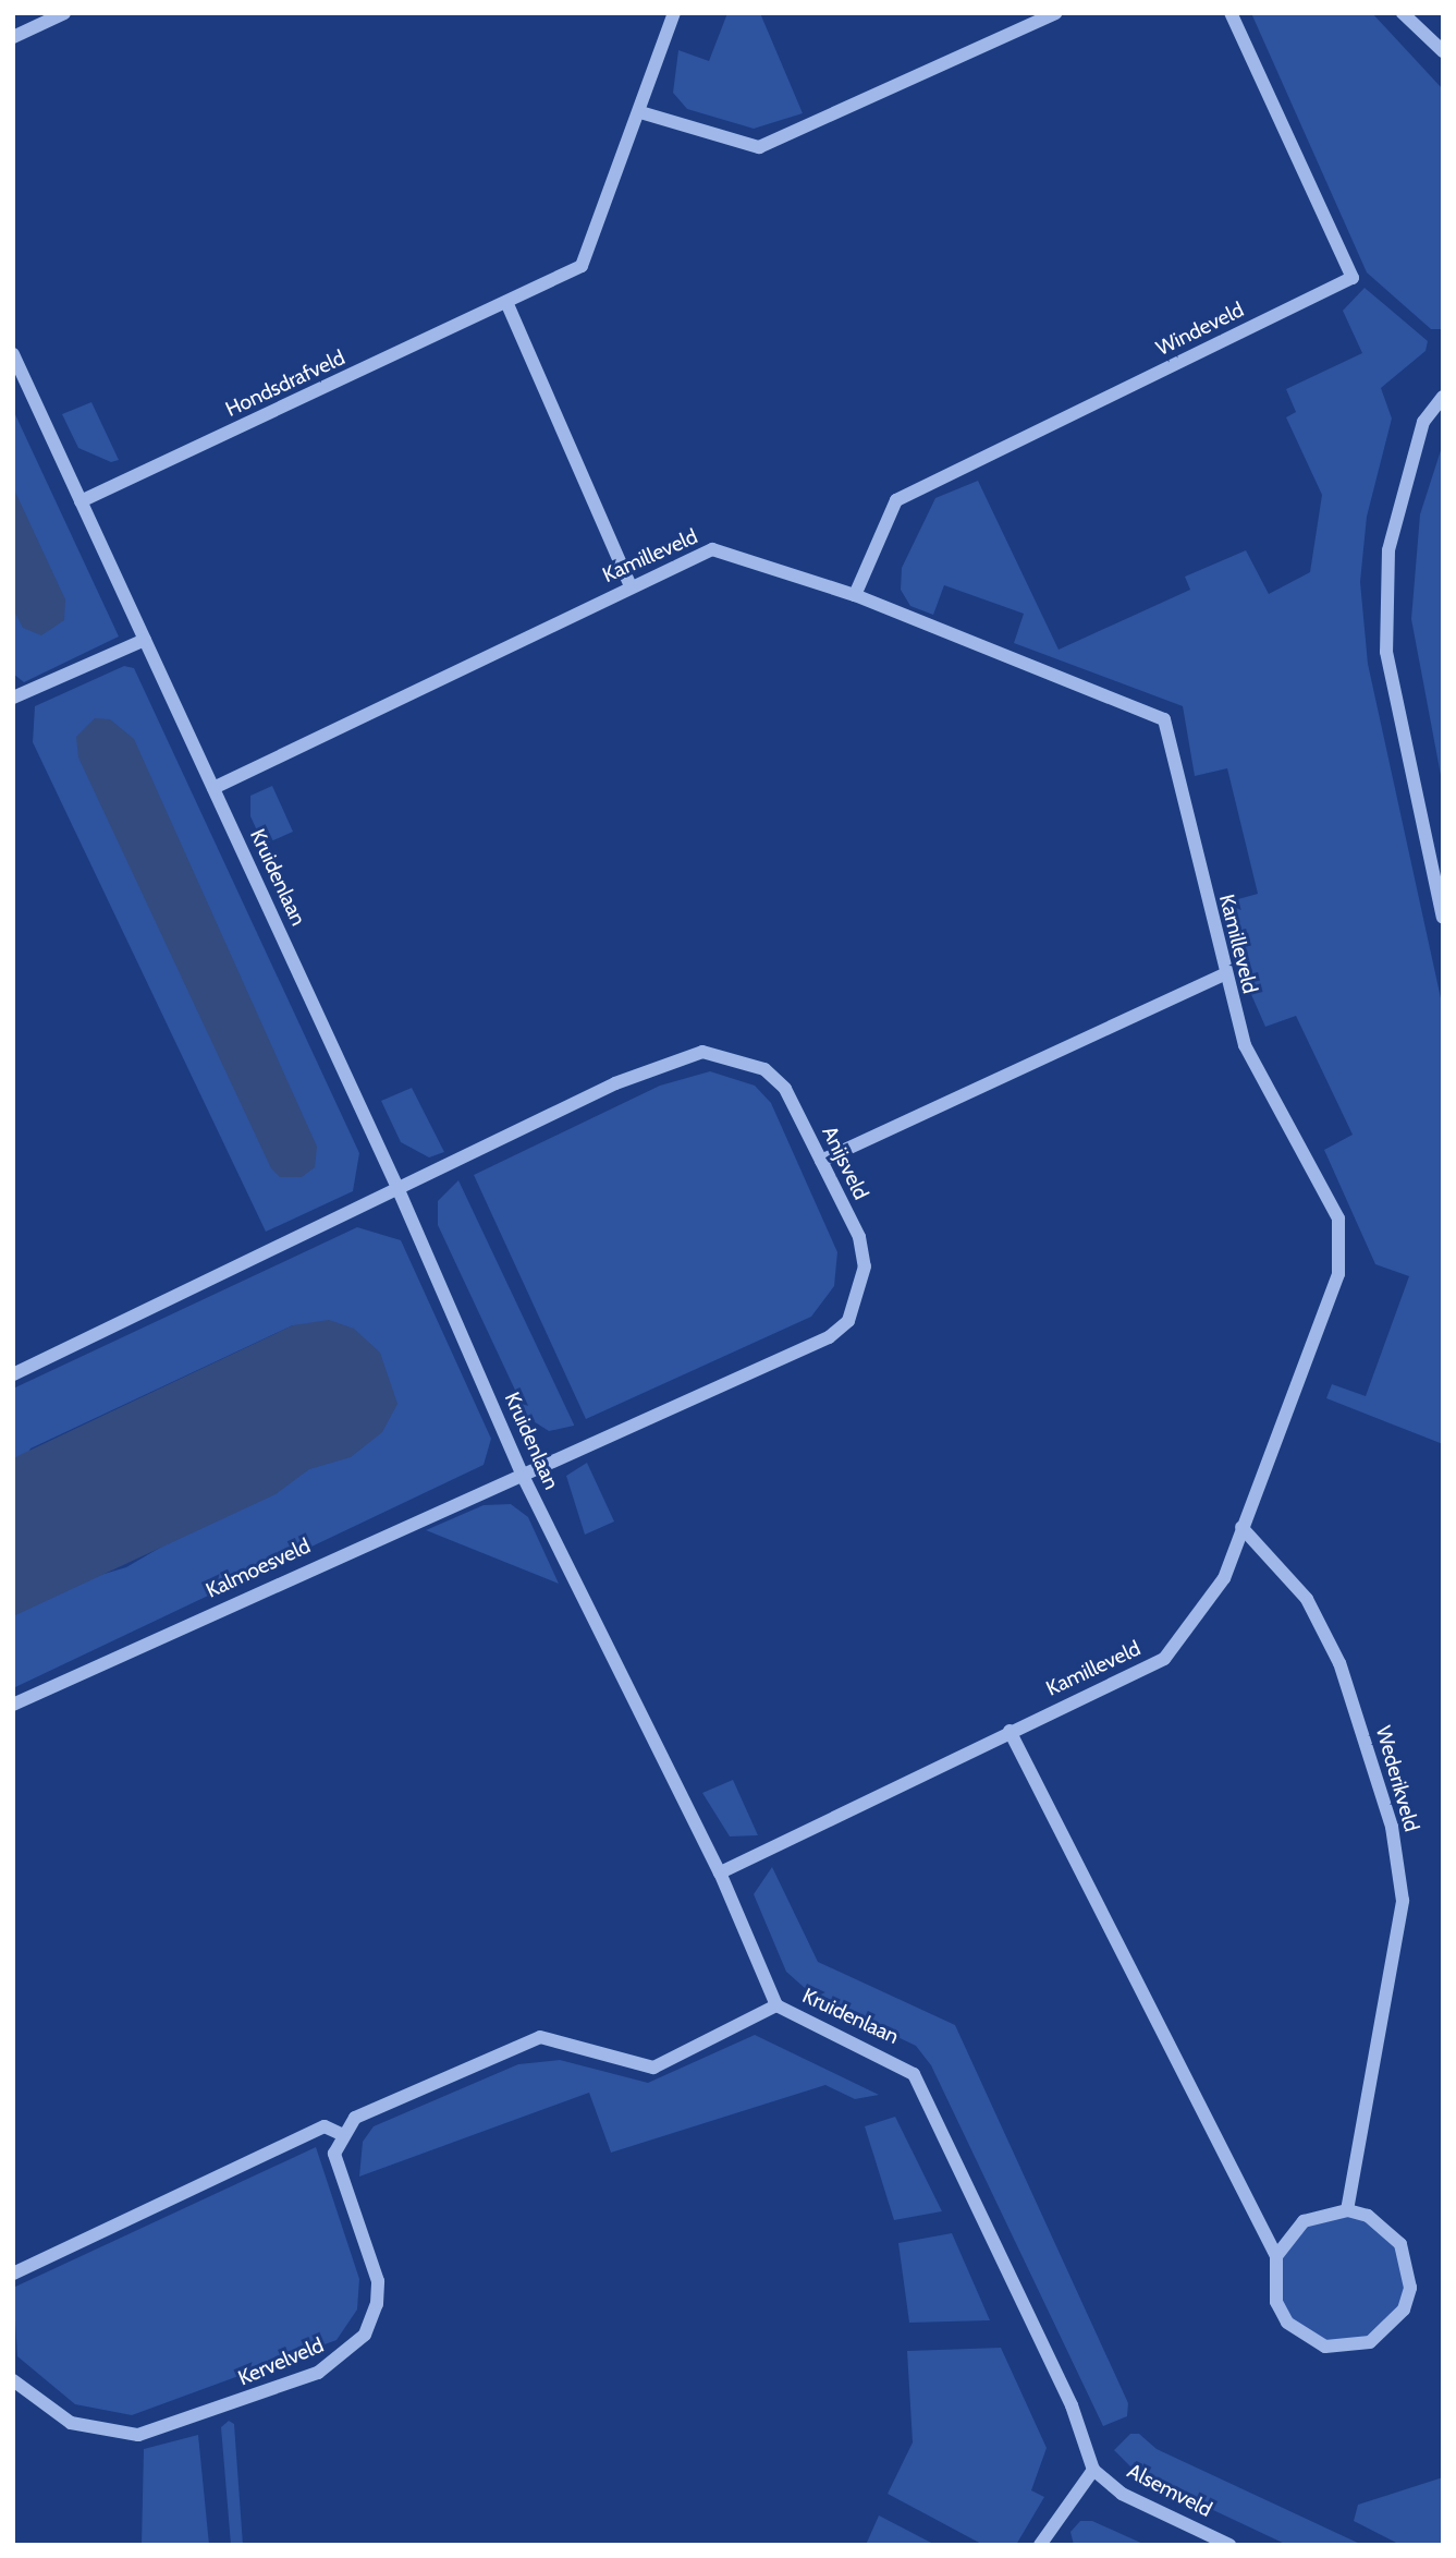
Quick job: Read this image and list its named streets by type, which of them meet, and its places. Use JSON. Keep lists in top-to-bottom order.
{
  "streets": {
    "street": [
      "Windeveld",
      "Hondsdrafveld",
      "Kamilleveld",
      "Kruidenlaan",
      "Anijsveld",
      "Kalmoesveld",
      "Wederikveld",
      "Kervelveld",
      "Alsemveld"
    ]
  },
  "crossings": [
    ["Windeveld", "Kamilleveld"],
    ["Hondsdrafveld", "Kruidenlaan"],
    ["Kamilleveld", "Kruidenlaan"],
    ["Kamilleveld", "Wederikveld"],
    ["Kruidenlaan", "Anijsveld"],
    ["Kruidenlaan", "Kalmoesveld"],
    ["Kruidenlaan", "Alsemveld"],
    ["Anijsveld", "Kalmoesveld"]
  ]
}
